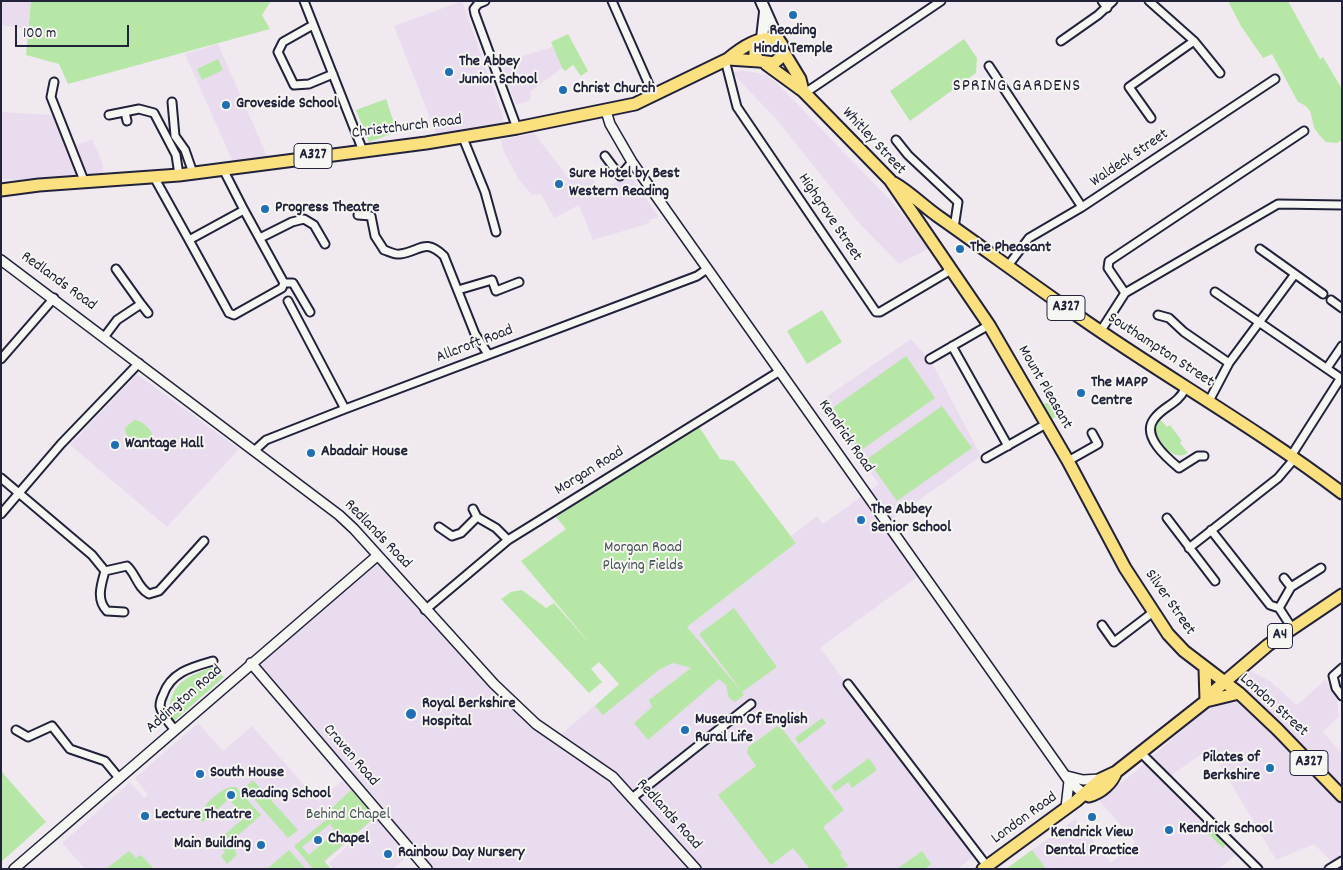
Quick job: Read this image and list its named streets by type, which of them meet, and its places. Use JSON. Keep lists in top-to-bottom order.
{
  "streets": {
    "main road": [
      "Christchurch Road",
      "Whitley Street",
      "A327",
      "Southampton Street",
      "Mount Pleasant",
      "Silver Street",
      "A4",
      "London Street",
      "London Road"
    ],
    "street": [
      "Waldeck Street",
      "Highgrove Street",
      "Redlands Road",
      "Allcroft Road",
      "Kendrick Road",
      "Morgan Road",
      "Addington Road",
      "Craven Road"
    ]
  },
  "crossings": [
    ["Christchurch Road", "Whitley Street"],
    ["Christchurch Road", "Highgrove Street"],
    ["Christchurch Road", "Kendrick Road"],
    ["Whitley Street", "Highgrove Street"],
    ["Whitley Street", "Southampton Street"],
    ["Whitley Street", "Mount Pleasant"],
    ["Waldeck Street", "Southampton Street"],
    ["Highgrove Street", "Mount Pleasant"],
    ["Redlands Road", "Allcroft Road"],
    ["Redlands Road", "Morgan Road"],
    ["Redlands Road", "Addington Road"],
    ["Allcroft Road", "Kendrick Road"],
    ["Mount Pleasant", "Silver Street"],
    ["Kendrick Road", "Morgan Road"],
    ["Kendrick Road", "London Road"],
    ["Silver Street", "A4"],
    ["Silver Street", "London Street"],
    ["Silver Street", "London Road"],
    ["A4", "London Street"],
    ["A4", "London Road"],
    ["Addington Road", "Craven Road"],
    ["London Street", "London Road"]
  ],
  "districts": ["SPRING GARDENS"],
  "parks": ["Morgan Road Playing Fields", "Behind Chapel"],
  "places": [
    "Reading Hindu Temple",
    "The Abbey Junior School",
    "Christ Church",
    "Groveside School",
    "Sure Hotel by Best Western Reading",
    "Progress Theatre",
    "The Pheasant",
    "The MAPP Centre",
    "Wantage Hall",
    "Abadair House",
    "The Abbey Senior School",
    "Royal Berkshire Hospital",
    "Museum Of English Rural Life",
    "Pilates of Berkshire",
    "South House",
    "Reading School",
    "Lecture Theatre",
    "Kendrick View Dental Practice",
    "Kendrick School",
    "Chapel",
    "Main Building",
    "Rainbow Day Nursery"
  ],
  "scale_bar": "100 m"
}
